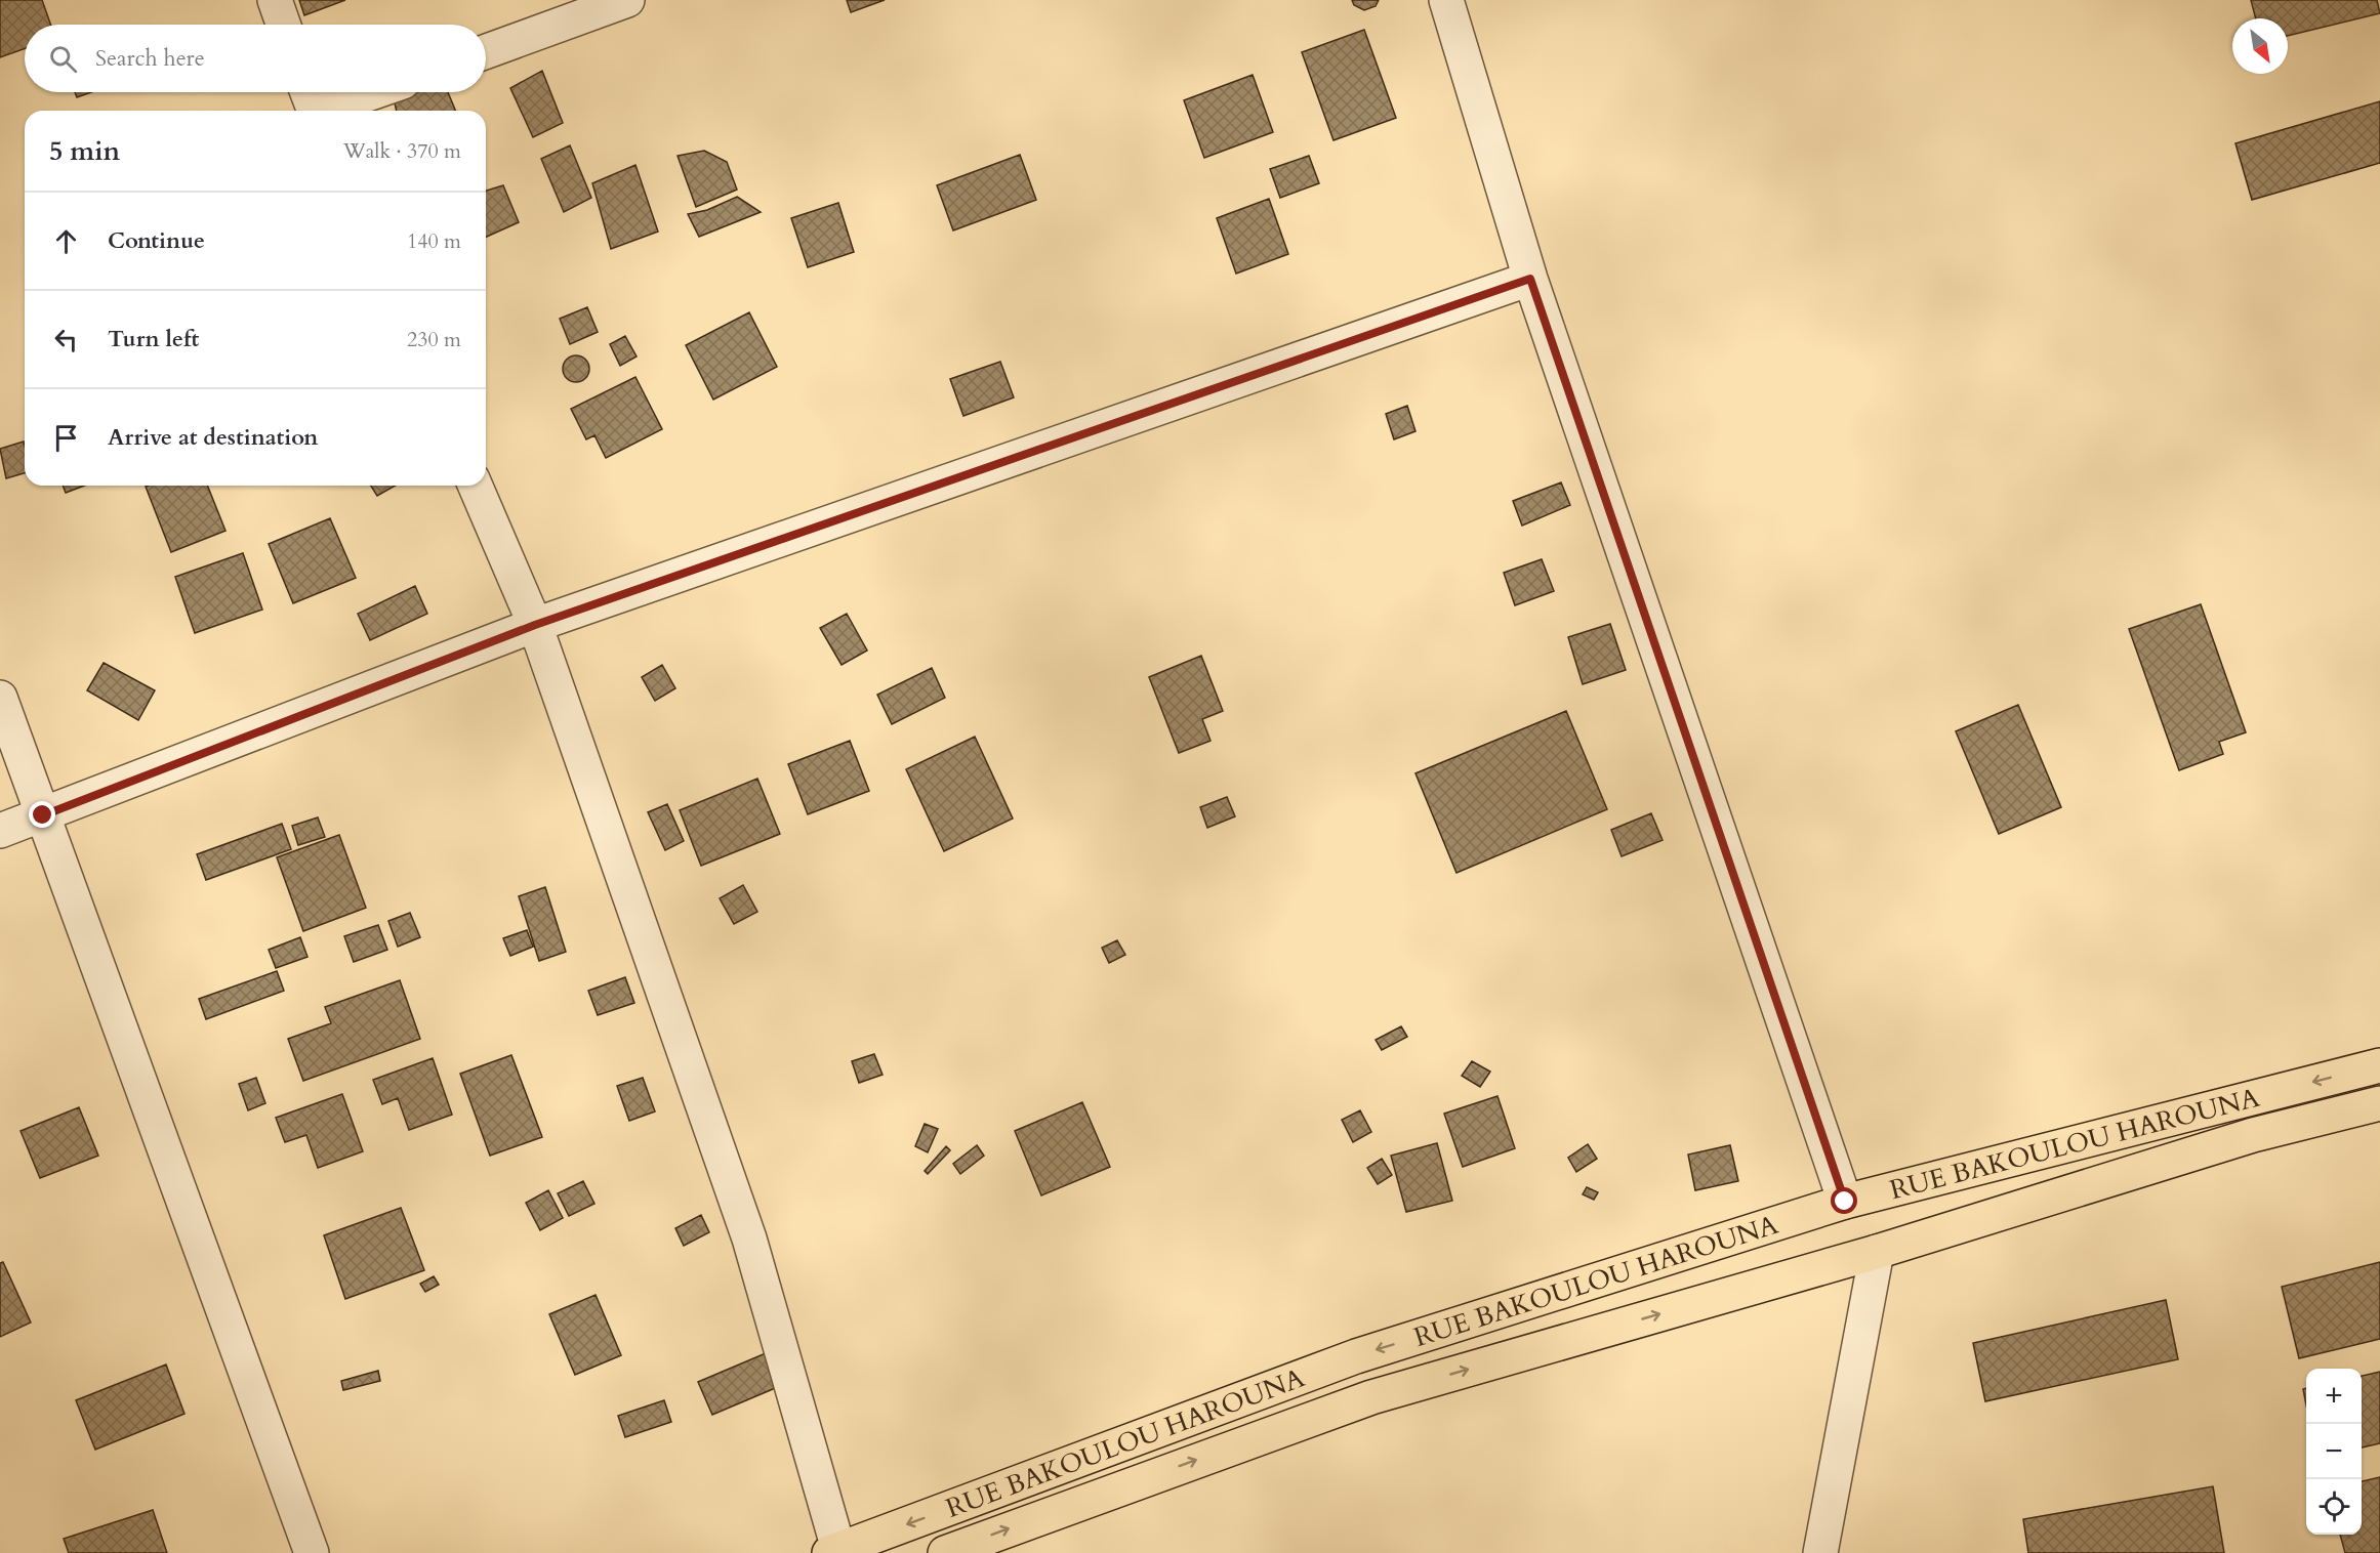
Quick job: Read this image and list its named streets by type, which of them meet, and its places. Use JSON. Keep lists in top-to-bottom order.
{
  "streets": {
    "highway": ["RUE BAKOULOU HAROUNA"]
  },
  "north": "bottom right",
  "page": {
    "search": "Search here",
    "heading": ["5 min", "Walk · 370 m"],
    "list": [
      ["Continue", "140 m"],
      ["Turn left", "230 m"],
      "Arrive at destination"
    ],
    "map_buttons": ["+", "−"]
  }
}
